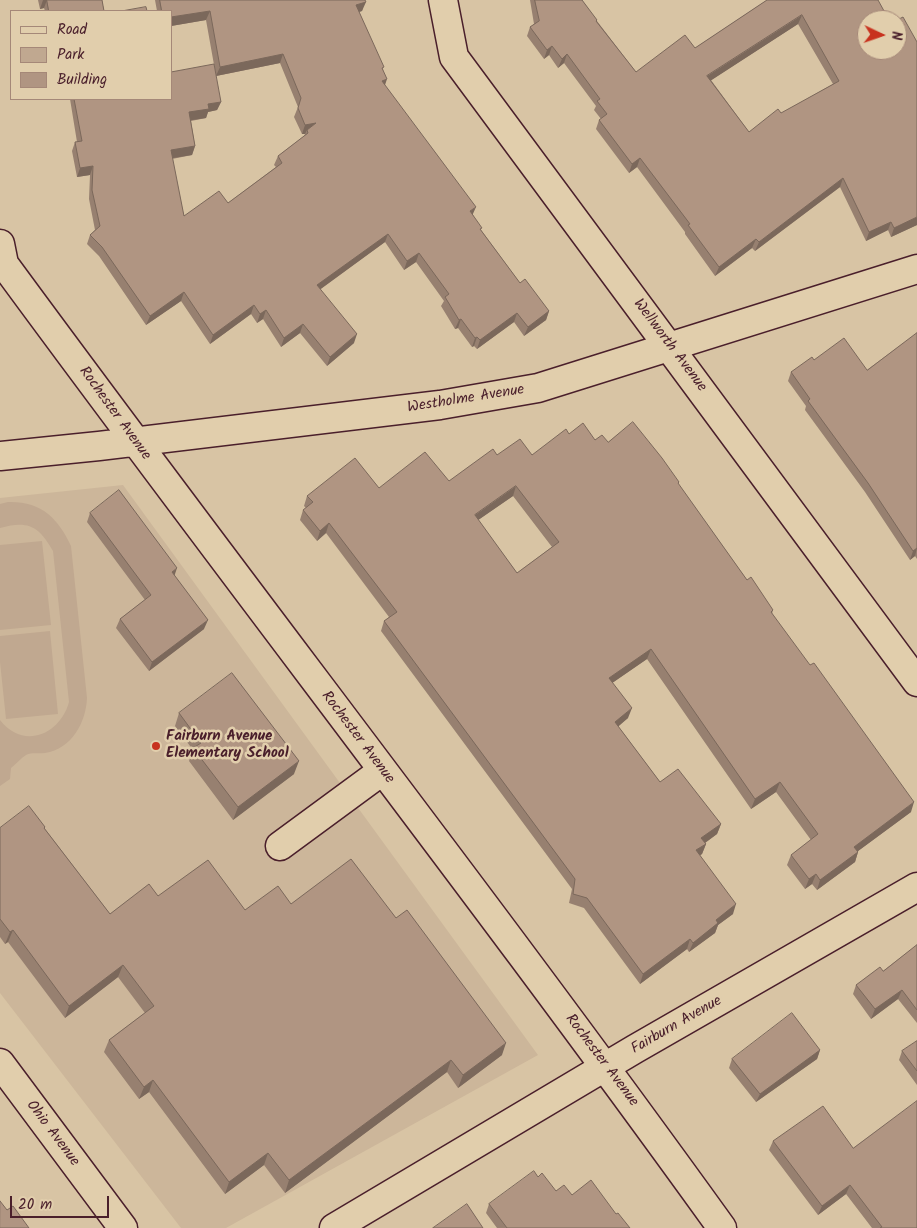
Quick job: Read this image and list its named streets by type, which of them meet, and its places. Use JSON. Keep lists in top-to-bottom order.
{
  "streets": {
    "street": [
      "Wellworth Avenue",
      "Westholme Avenue",
      "Rochester Avenue",
      "Fairburn Avenue",
      "Ohio Avenue"
    ]
  },
  "crossings": [
    ["Wellworth Avenue", "Westholme Avenue"],
    ["Westholme Avenue", "Rochester Avenue"],
    ["Rochester Avenue", "Fairburn Avenue"]
  ],
  "places": ["Fairburn Avenue Elementary School"],
  "legend": ["Road", "Park", "Building"],
  "scale_bar": "20 m",
  "north": "right"
}
